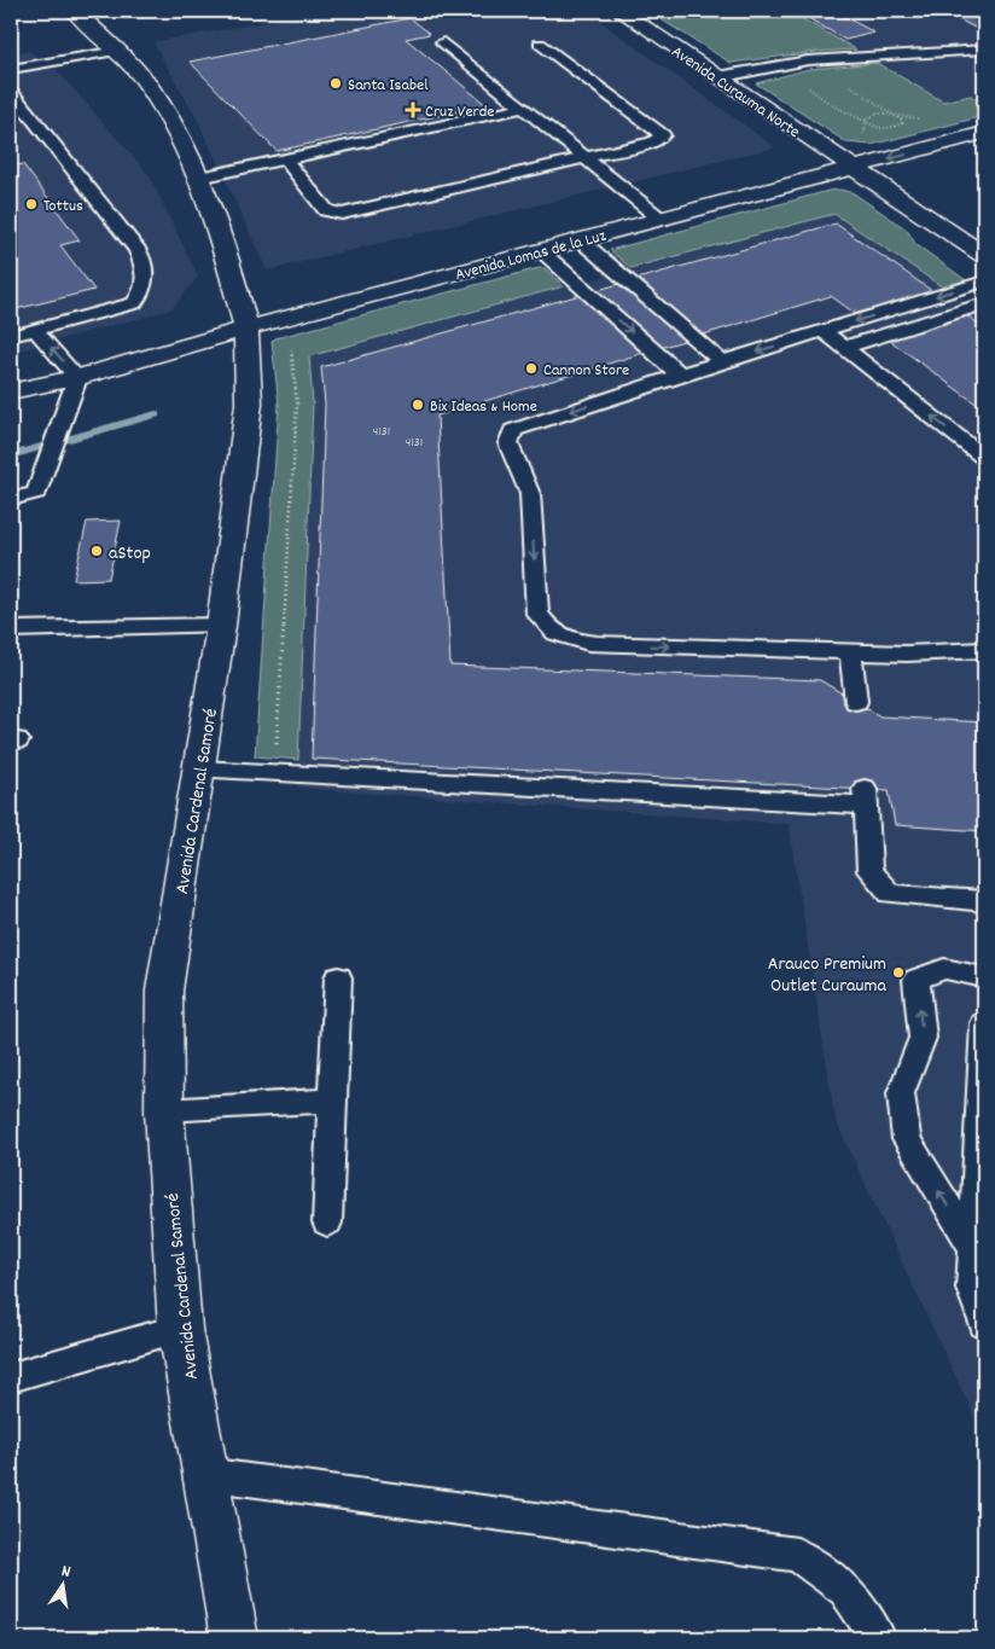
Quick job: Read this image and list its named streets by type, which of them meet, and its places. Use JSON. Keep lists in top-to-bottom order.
{
  "streets": {
    "main road": ["Avenida Curauma Norte", "Avenida Lomas de la Luz", "Avenida Cardenal Samoré"]
  },
  "crossings": [
    ["Avenida Curauma Norte", "Avenida Lomas de la Luz"],
    ["Avenida Lomas de la Luz", "Avenida Cardenal Samoré"]
  ],
  "places": {
    "other": [
      "Santa Isabel",
      "Tottus",
      "Cannon Store",
      "Bix Ideas & Home",
      "aStop",
      "Arauco Premium Outlet Curauma"
    ],
    "health": ["Cruz Verde"]
  },
  "house_numbers": ["4131", "4131"],
  "north": "top"
}
